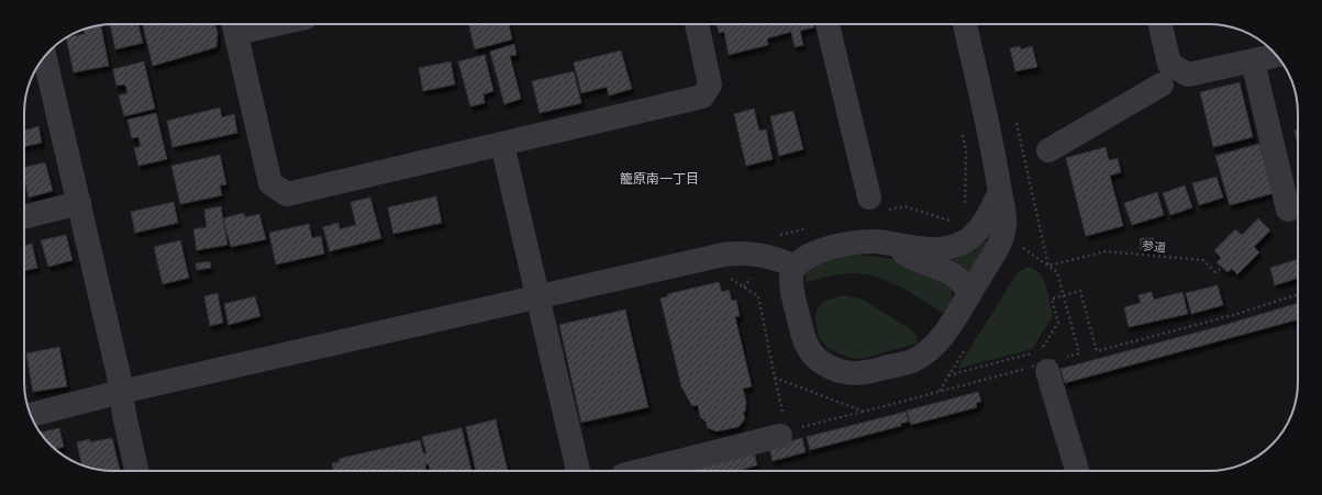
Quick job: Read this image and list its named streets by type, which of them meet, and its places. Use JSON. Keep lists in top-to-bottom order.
{
  "streets": {
    "path": ["参道"]
  },
  "districts": ["籠原南一丁目"]
}
